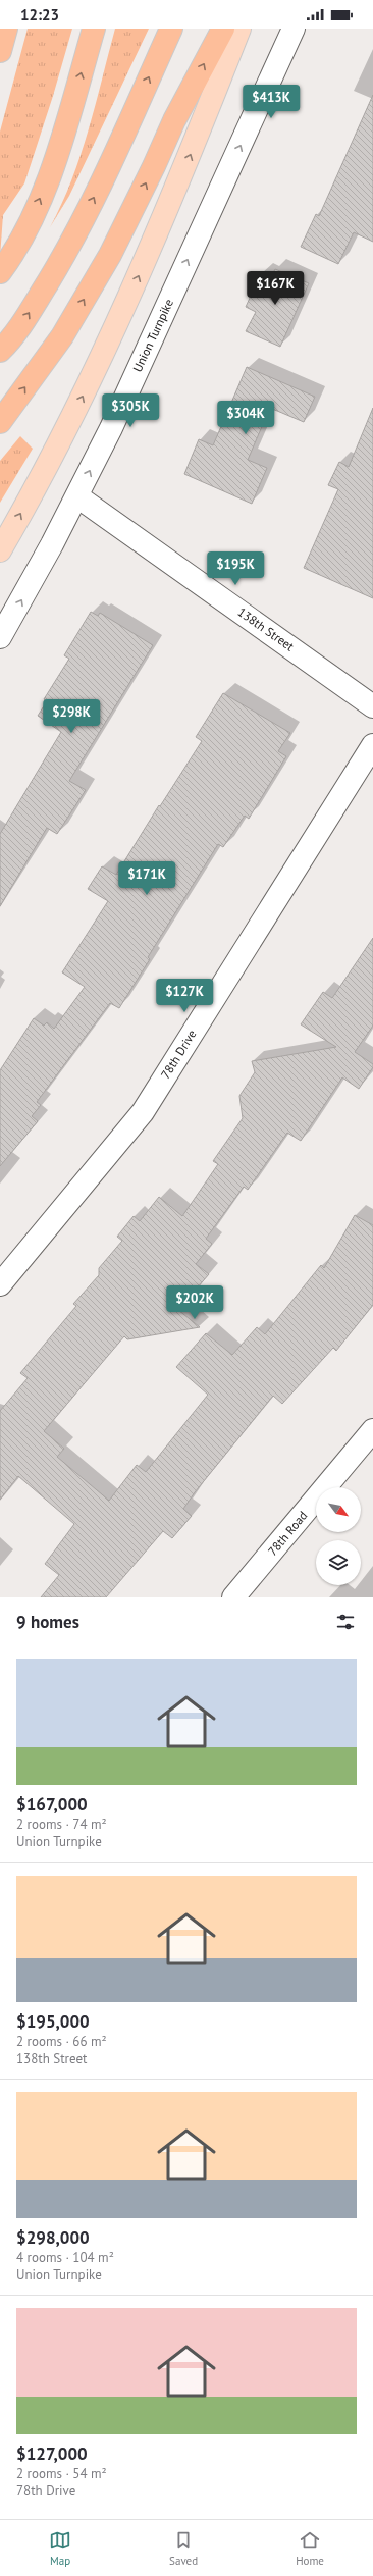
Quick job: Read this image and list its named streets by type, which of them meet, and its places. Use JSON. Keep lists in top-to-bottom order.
{
  "streets": {
    "street": [
      "Union Turnpike",
      "138th Street",
      "78th Drive",
      "78th Road"
    ]
  },
  "crossings": [
    ["Union Turnpike", "138th Street"]
  ],
  "one_way": ["Union Turnpike"],
  "north": "bottom right",
  "page": {
    "status": "12:23",
    "price": [
      "$413K",
      "$167K",
      "$305K",
      "$304K",
      "$195K",
      "$298K",
      "$171K",
      "$127K",
      "$202K"
    ],
    "heading": "9 homes",
    "list": [
      {
        "name": "$167,000",
        "note": "2 rooms · 74 m² · Union Turnpike"
      },
      {
        "name": "$195,000",
        "note": "2 rooms · 66 m² · 138th Street"
      },
      {
        "name": "$298,000",
        "note": "4 rooms · 104 m² · Union Turnpike"
      },
      {
        "name": "$127,000",
        "note": "2 rooms · 54 m² · 78th Drive"
      }
    ],
    "tabs": ["Map", "Saved", "Home"]
  }
}
